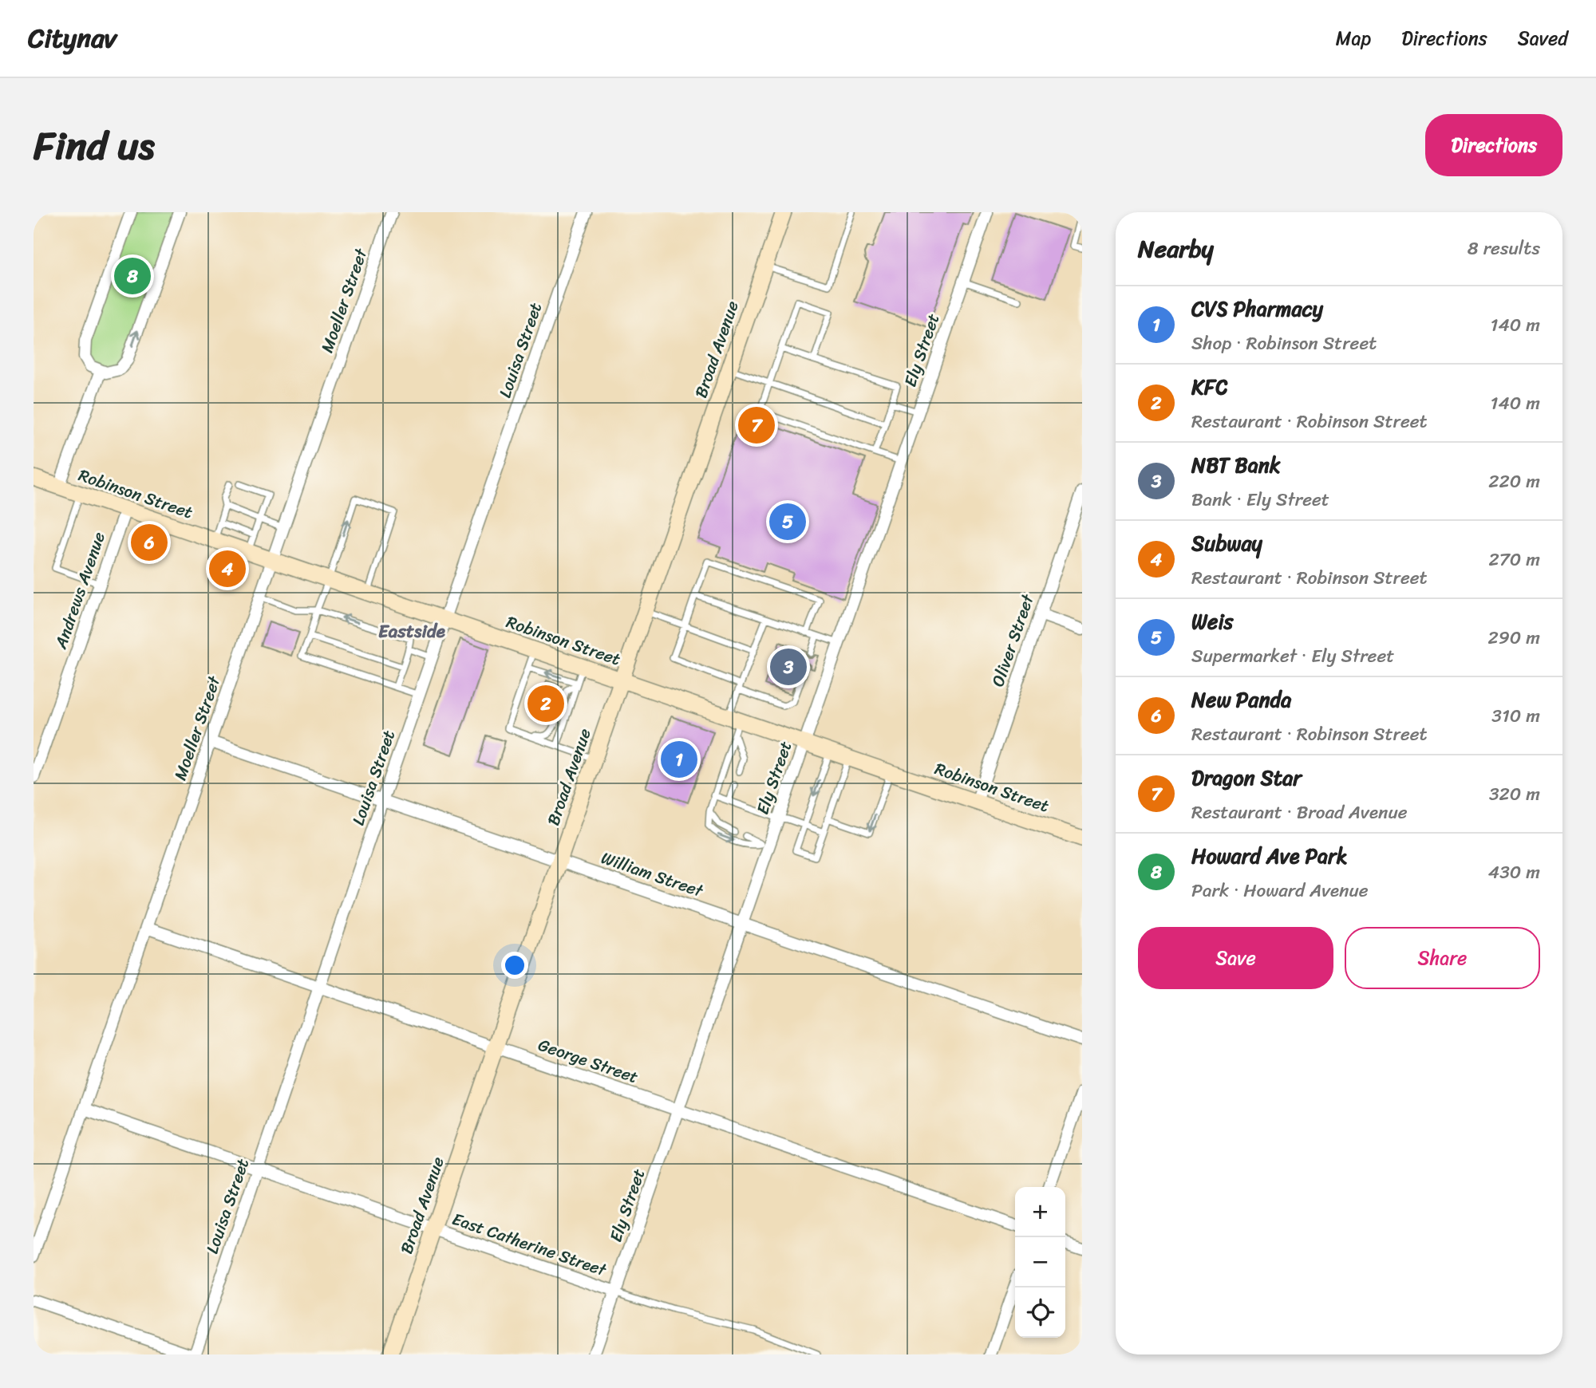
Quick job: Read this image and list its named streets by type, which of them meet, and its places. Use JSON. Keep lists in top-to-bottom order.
{
  "streets": {
    "main road": ["Broad Avenue", "Robinson Street"],
    "street": [
      "Moeller Street",
      "Louisa Street",
      "Ely Street",
      "Andrews Avenue",
      "Oliver Street",
      "William Street",
      "George Street",
      "East Catherine Street"
    ]
  },
  "crossings": [
    ["Moeller Street", "Robinson Street"],
    ["Moeller Street", "William Street"],
    ["Moeller Street", "George Street"],
    ["Moeller Street", "East Catherine Street"],
    ["Broad Avenue", "Robinson Street"],
    ["Broad Avenue", "William Street"],
    ["Broad Avenue", "George Street"],
    ["Broad Avenue", "East Catherine Street"],
    ["Louisa Street", "Robinson Street"],
    ["Louisa Street", "William Street"],
    ["Louisa Street", "George Street"],
    ["Louisa Street", "East Catherine Street"],
    ["Ely Street", "Robinson Street"],
    ["Ely Street", "William Street"],
    ["Ely Street", "George Street"],
    ["Ely Street", "East Catherine Street"],
    ["Robinson Street", "Andrews Avenue"],
    ["Robinson Street", "Oliver Street"]
  ],
  "districts": ["Eastside"],
  "page": {
    "header": "Citynav",
    "nav": ["Map", "Directions", "Saved"],
    "title": "Find us",
    "buttons": [
      "Directions",
      ["Save", "Share"]
    ],
    "heading": ["Nearby", "8 results"],
    "pins": [
      "8",
      "7",
      "5",
      "6",
      "4",
      "3",
      "2",
      "1"
    ],
    "list": [
      {
        "mark": "1",
        "name": "CVS Pharmacy",
        "note": "Shop · Robinson Street",
        "value": "140 m"
      },
      {
        "mark": "2",
        "name": "KFC",
        "note": "Restaurant · Robinson Street",
        "value": "140 m"
      },
      {
        "mark": "3",
        "name": "NBT Bank",
        "note": "Bank · Ely Street",
        "value": "220 m"
      },
      {
        "mark": "4",
        "name": "Subway",
        "note": "Restaurant · Robinson Street",
        "value": "270 m"
      },
      {
        "mark": "5",
        "name": "Weis",
        "note": "Supermarket · Ely Street",
        "value": "290 m"
      },
      {
        "mark": "6",
        "name": "New Panda",
        "note": "Restaurant · Robinson Street",
        "value": "310 m"
      },
      {
        "mark": "7",
        "name": "Dragon Star",
        "note": "Restaurant · Broad Avenue",
        "value": "320 m"
      },
      {
        "mark": "8",
        "name": "Howard Ave Park",
        "note": "Park · Howard Avenue",
        "value": "430 m"
      }
    ],
    "map_buttons": ["+", "−"]
  }
}
